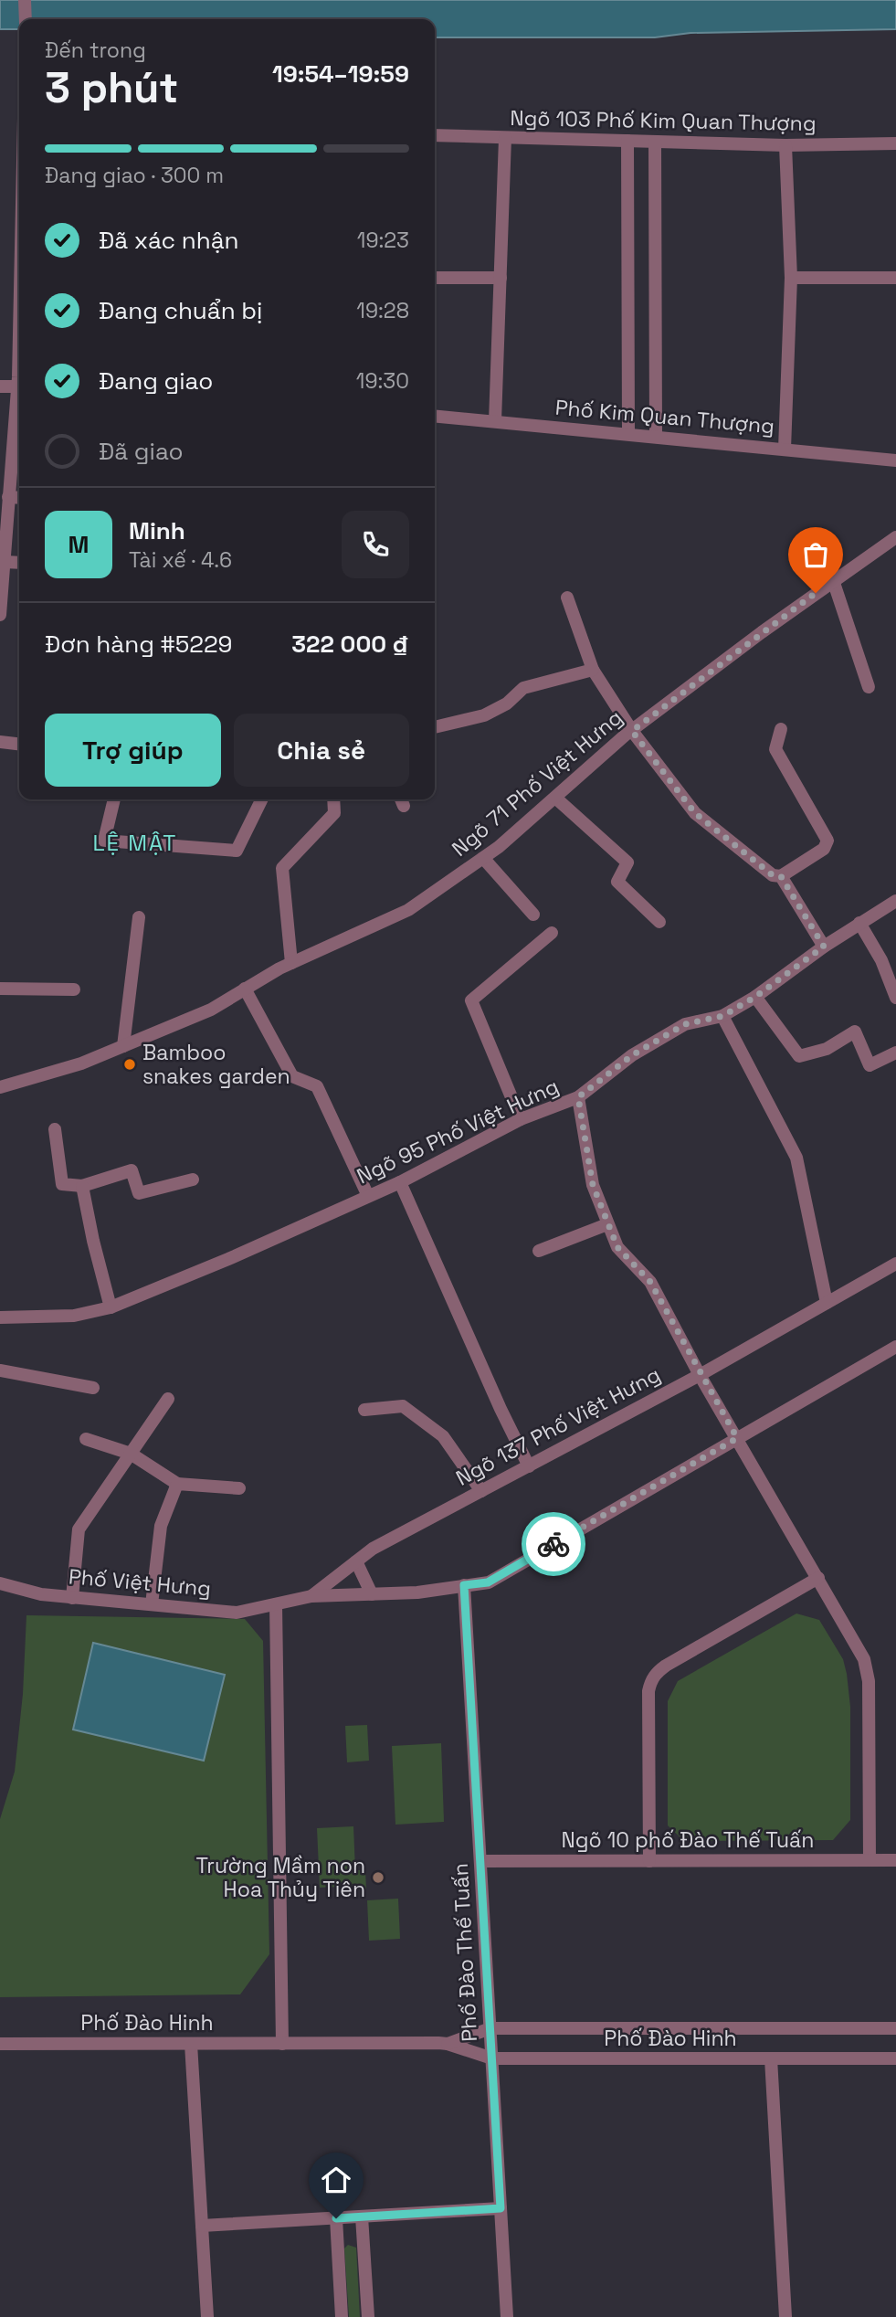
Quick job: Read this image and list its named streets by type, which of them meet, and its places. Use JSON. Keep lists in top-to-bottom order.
{
  "streets": {
    "street": [
      "Ngõ 103 Phố Kim Quan Thượng",
      "Phố Kim Quan Thượng",
      "Ngõ 71 Phố Việt Hưng",
      "Ngõ 95 Phố Việt Hưng",
      "Ngõ 137 Phố Việt Hưng",
      "Phố Việt Hưng",
      "Ngõ 10 phố Đào Thế Tuấn",
      "Phố Đào Thế Tuấn",
      "Phố Đào Hinh"
    ]
  },
  "crossings": [
    ["Ngõ 137 Phố Việt Hưng", "Phố Việt Hưng"],
    ["Phố Việt Hưng", "Phố Đào Thế Tuấn"],
    ["Ngõ 10 phố Đào Thế Tuấn", "Phố Đào Thế Tuấn"],
    ["Phố Đào Thế Tuấn", "Phố Đào Hinh"]
  ],
  "districts": ["LỆ MẬT"],
  "places": ["Bamboo snakes garden", "Trường Mầm non Hoa Thủy Tiên"],
  "page": {
    "heading": ["3 phút", "Đến trong", "19:54–19:59"],
    "panel": [
      "Minh",
      "Tài xế · 4.6",
      "Đơn hàng #5229",
      "322 000 ₫"
    ],
    "bar": "Đang giao · 300 m",
    "list": [
      ["Đã xác nhận", "19:23"],
      ["Đang chuẩn bị", "19:28"],
      ["Đang giao", "19:30"],
      "Đã giao"
    ],
    "round": "M",
    "buttons": ["Trợ giúp", "Chia sẻ"]
  }
}
